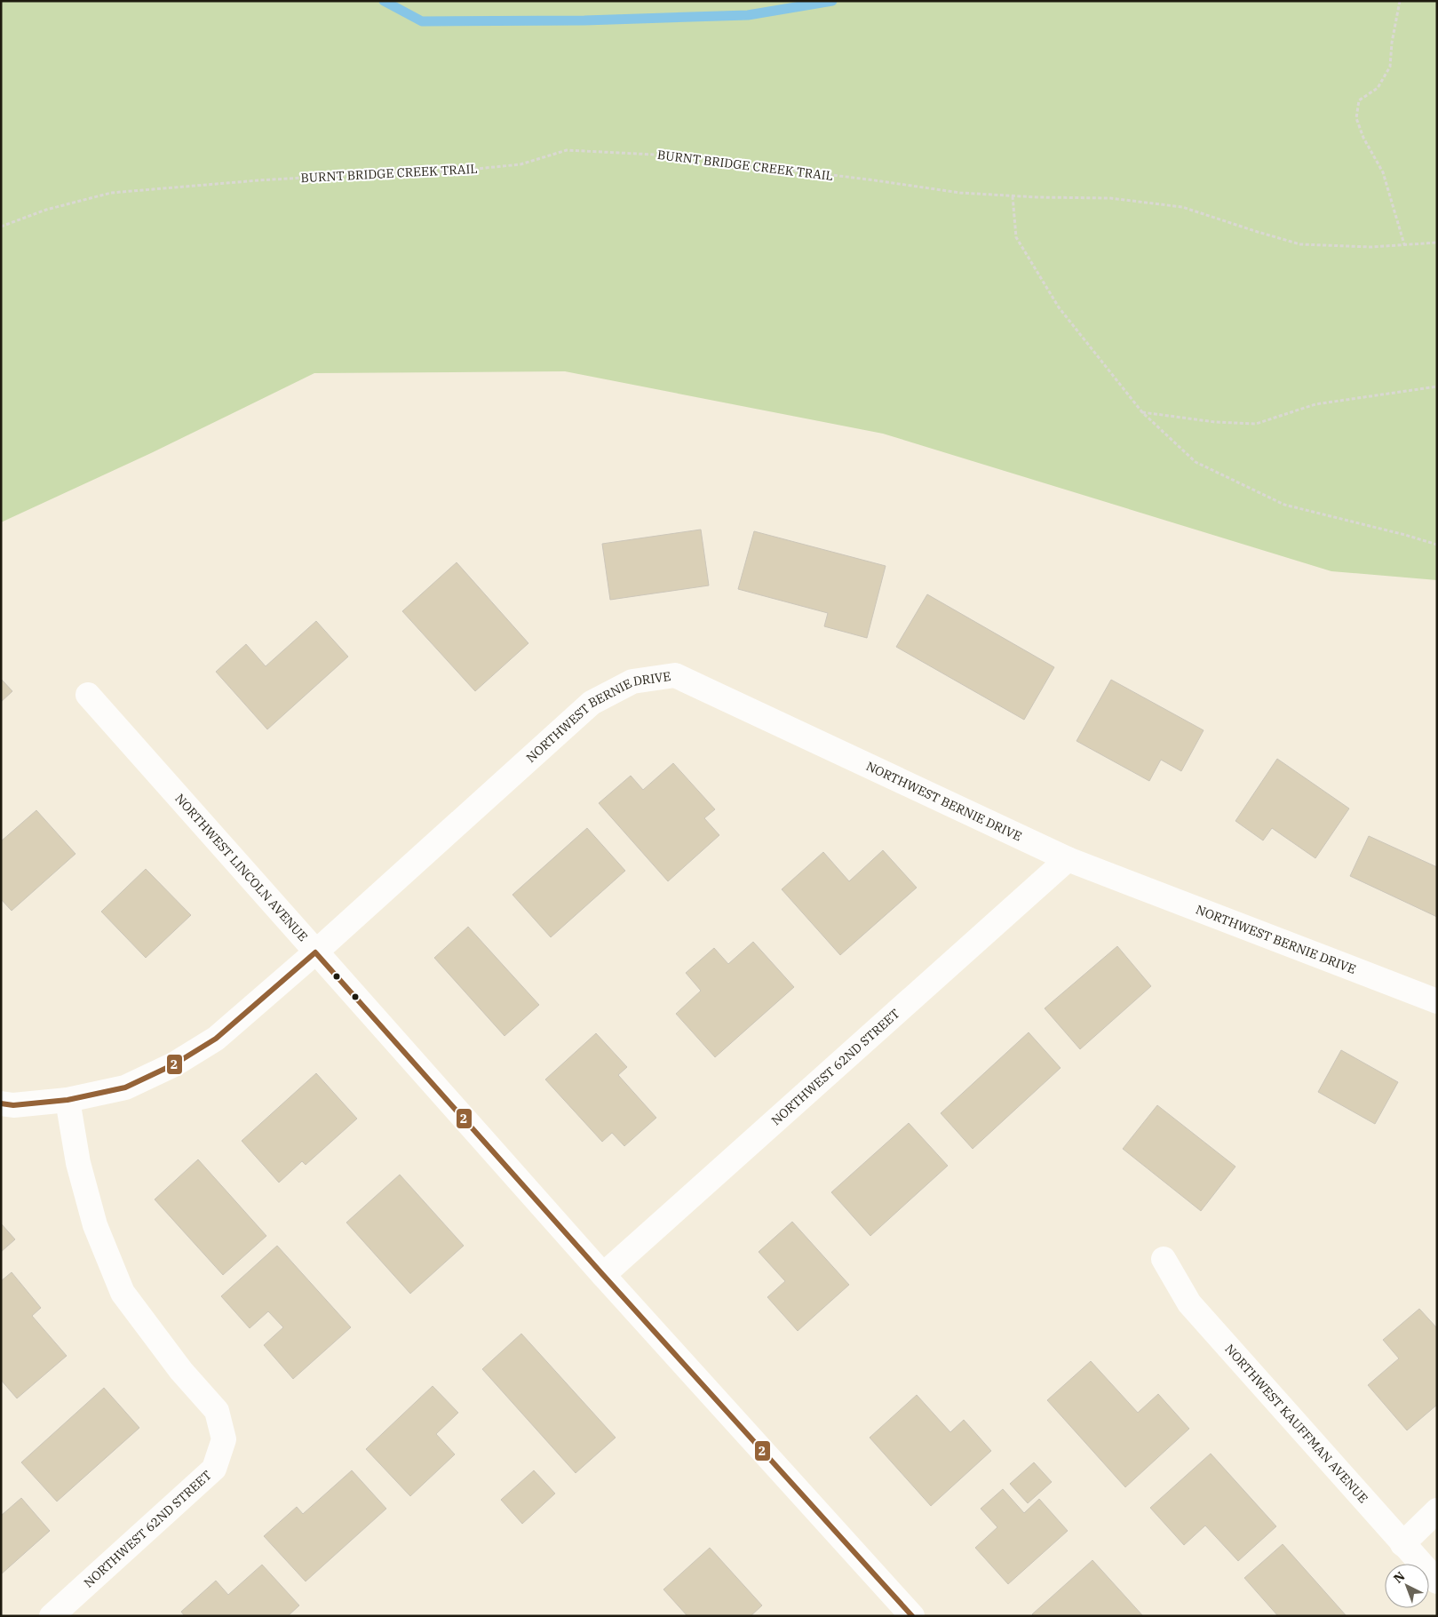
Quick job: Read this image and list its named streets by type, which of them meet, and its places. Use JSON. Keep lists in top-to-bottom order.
{
  "streets": {
    "street": [
      "NORTHWEST BERNIE DRIVE",
      "NORTHWEST LINCOLN AVENUE",
      "NORTHWEST 62ND STREET",
      "NORTHWEST KAUFFMAN AVENUE"
    ],
    "path": ["BURNT BRIDGE CREEK TRAIL"]
  },
  "crossings": [
    ["NORTHWEST BERNIE DRIVE", "NORTHWEST LINCOLN AVENUE"],
    ["NORTHWEST BERNIE DRIVE", "NORTHWEST 62ND STREET"],
    ["NORTHWEST LINCOLN AVENUE", "NORTHWEST 62ND STREET"]
  ],
  "lines": ["transit line 2"],
  "north": "top left"
}
